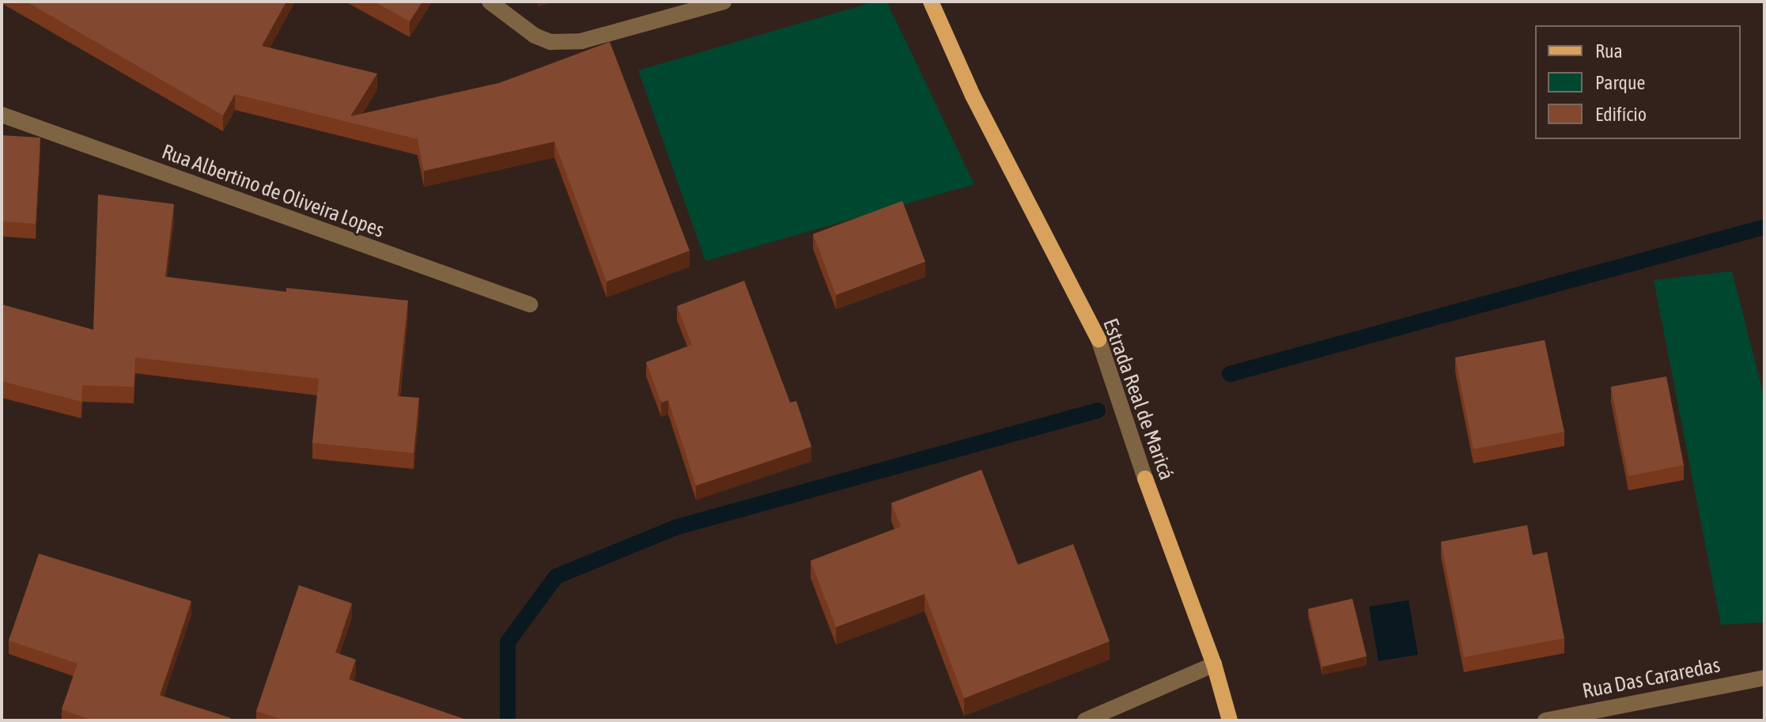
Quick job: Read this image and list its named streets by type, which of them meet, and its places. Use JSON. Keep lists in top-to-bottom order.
{
  "streets": {
    "main road": ["Estrada Real de Maricá"],
    "street": ["Rua Albertino de Oliveira Lopes", "Rua Das Cararedas"]
  },
  "legend": ["Rua", "Parque", "Edifício"]
}
